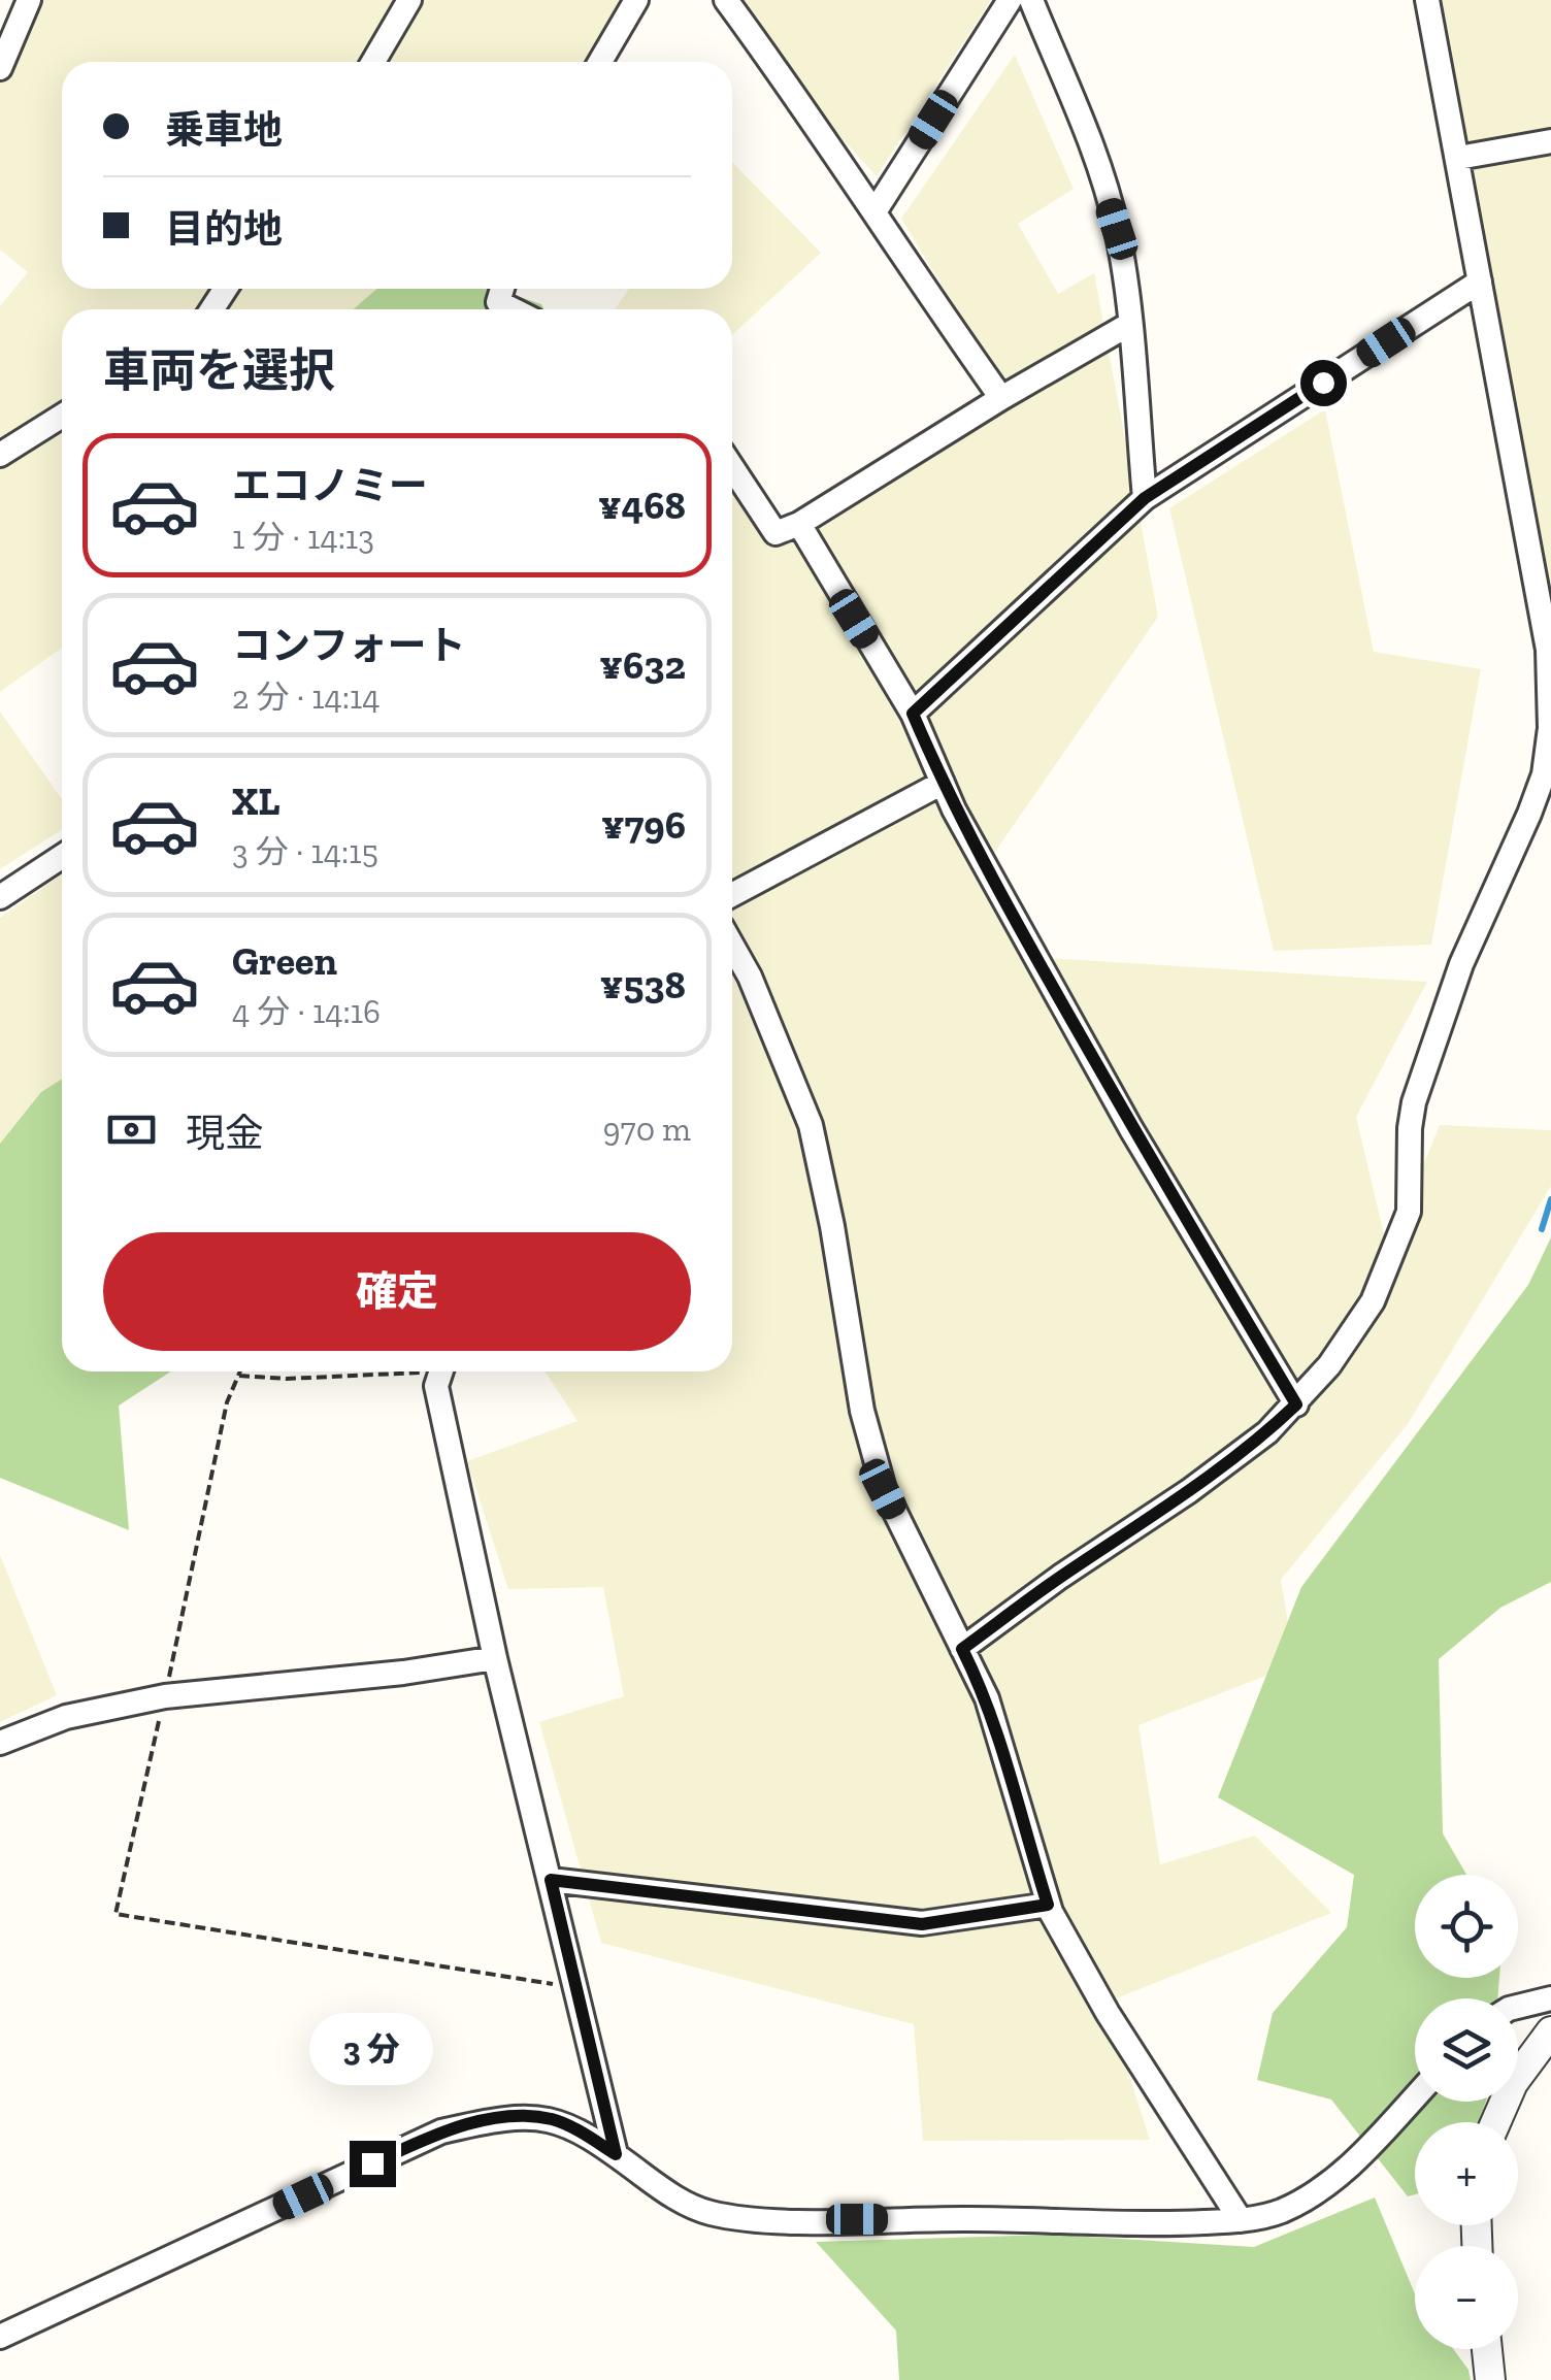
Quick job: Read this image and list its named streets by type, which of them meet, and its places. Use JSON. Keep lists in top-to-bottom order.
{
  "page": {
    "banner": ["乗車地", "目的地"],
    "heading": "車両を選択",
    "list": [
      {
        "name": "エコノミー",
        "note": "1 分 · 14:13",
        "value": "¥468"
      },
      {
        "name": "コンフォート",
        "note": "2 分 · 14:14",
        "value": "¥632"
      },
      {
        "name": "XL",
        "note": "3 分 · 14:15",
        "value": "¥796"
      },
      {
        "name": "Green",
        "note": "4 分 · 14:16",
        "value": "¥538"
      }
    ],
    "pay": ["現金", "970 m"],
    "buttons": "確定",
    "map_buttons": ["+", "−"],
    "bubble": "3 分"
  }
}
